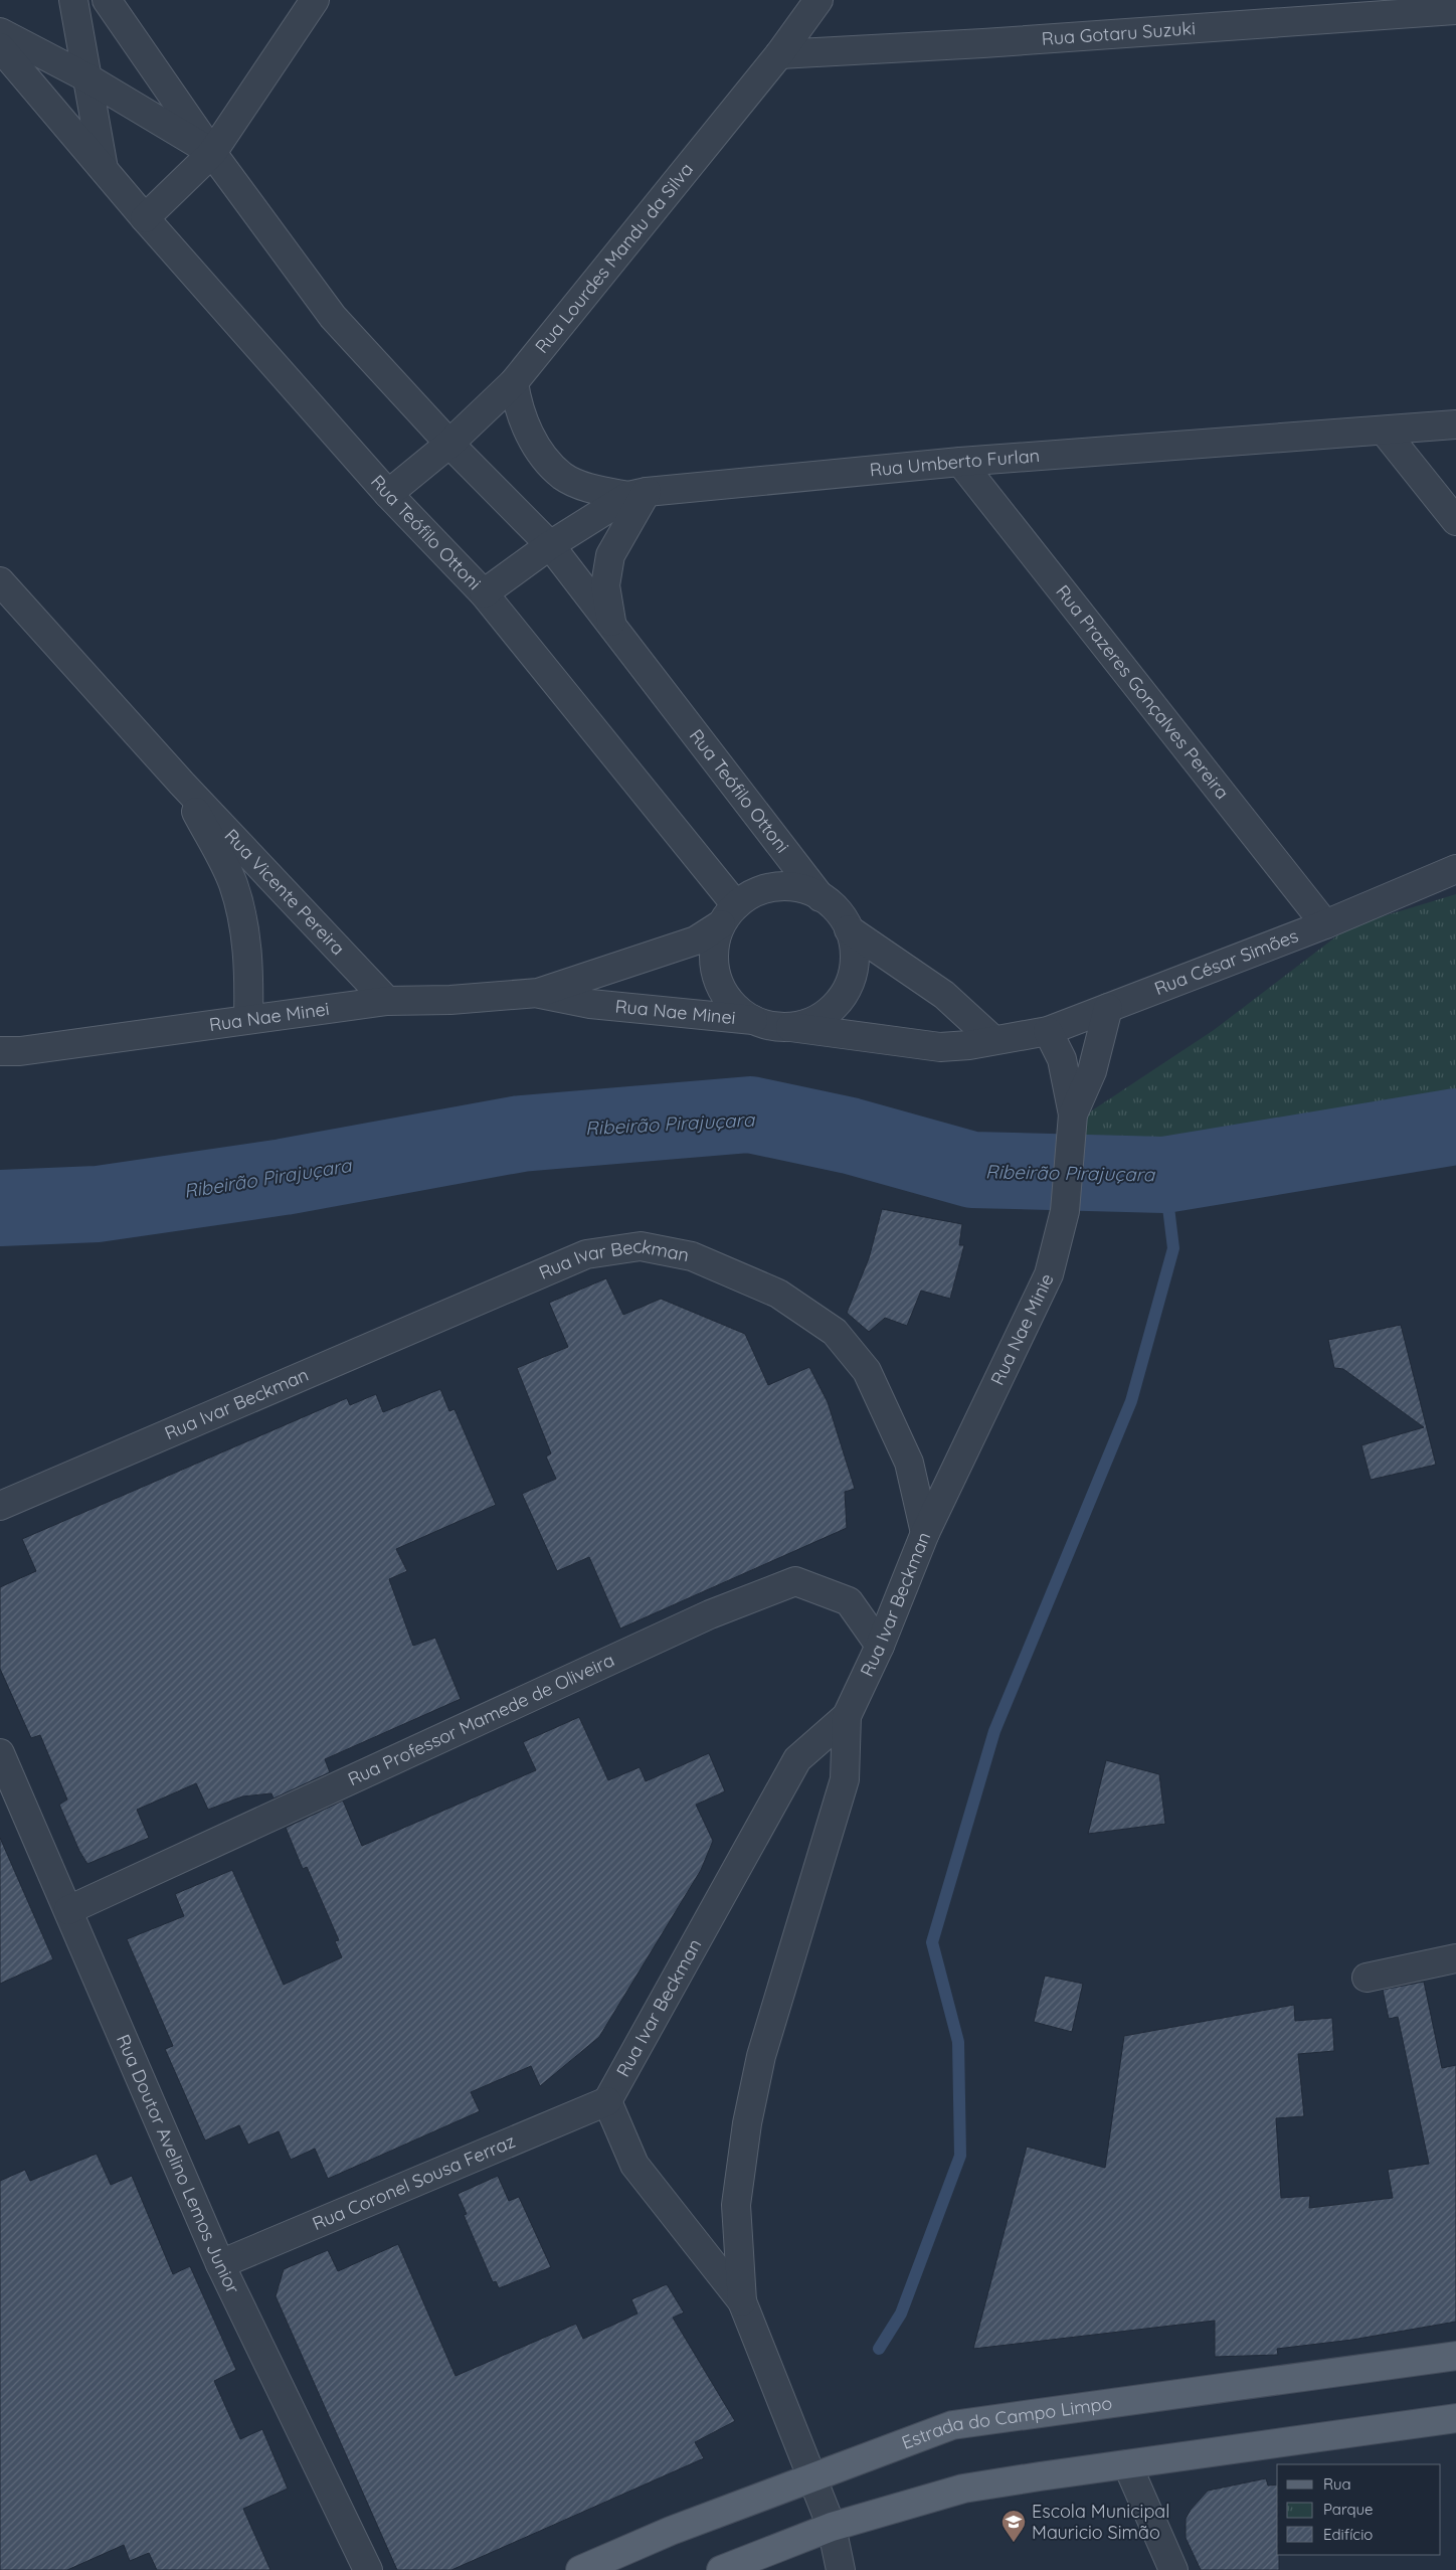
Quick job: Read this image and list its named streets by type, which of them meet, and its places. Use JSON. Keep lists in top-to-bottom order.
{
  "streets": {
    "main road": ["Estrada do Campo Limpo"],
    "street": [
      "Rua Gotaru Suzuki",
      "Rua Lourdes Mandu da Silva",
      "Rua Umberto Furlan",
      "Rua Teófilo Ottoni",
      "Rua Prazeres Gonçalves Pereira",
      "Rua Vicente Pereira",
      "Rua César Simões",
      "Rua Nae Minei",
      "Rua Ivar Beckman",
      "Rua Nae Minie",
      "Rua Professor Mamede de Oliveira",
      "Rua Doutor Avelino Lemos Junior",
      "Rua Coronel Sousa Ferraz"
    ]
  },
  "crossings": [
    ["Rua Gotaru Suzuki", "Rua Lourdes Mandu da Silva"],
    ["Rua Lourdes Mandu da Silva", "Rua Teófilo Ottoni"],
    ["Rua Umberto Furlan", "Rua Teófilo Ottoni"],
    ["Rua Umberto Furlan", "Rua Prazeres Gonçalves Pereira"],
    ["Rua Teófilo Ottoni", "Rua César Simões"],
    ["Rua Teófilo Ottoni", "Rua Nae Minei"],
    ["Rua Prazeres Gonçalves Pereira", "Rua César Simões"],
    ["Rua Vicente Pereira", "Rua Nae Minei"],
    ["Rua César Simões", "Rua Nae Minei"],
    ["Rua César Simões", "Rua Nae Minie"],
    ["Rua Ivar Beckman", "Rua Nae Minie"],
    ["Rua Ivar Beckman", "Rua Professor Mamede de Oliveira"],
    ["Rua Ivar Beckman", "Rua Coronel Sousa Ferraz"],
    ["Rua Ivar Beckman", "Estrada do Campo Limpo"],
    ["Rua Professor Mamede de Oliveira", "Rua Doutor Avelino Lemos Junior"],
    ["Rua Doutor Avelino Lemos Junior", "Rua Coronel Sousa Ferraz"]
  ],
  "water": ["Ribeirão Pirajuçara"],
  "places": {
    "school or university": ["Escola Municipal Mauricio Simão"]
  },
  "legend": ["Rua", "Parque", "Edifício"]
}
